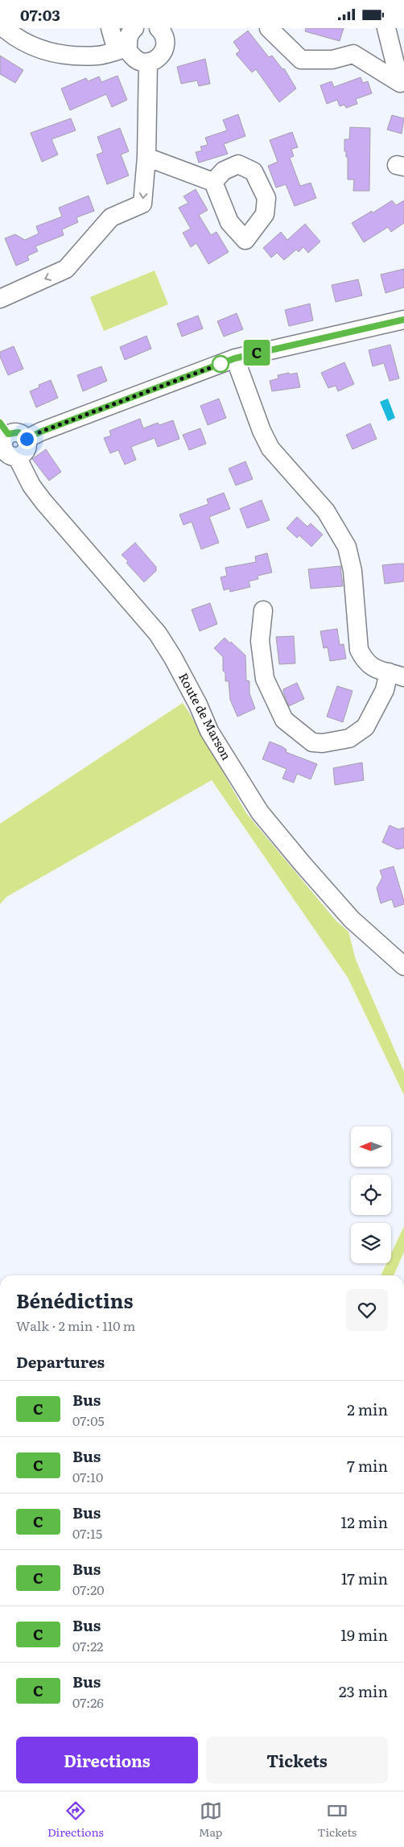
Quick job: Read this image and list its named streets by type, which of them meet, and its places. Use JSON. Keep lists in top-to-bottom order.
{
  "streets": {
    "street": ["Route de Marson"]
  },
  "lines": ["bus line C"],
  "north": "left",
  "page": {
    "status": "07:03",
    "on_map": "C",
    "heading": [
      ["Bénédictins", "Walk · 2 min · 110 m"],
      "Departures"
    ],
    "list": [
      {
        "mark": "C",
        "name": "Bus",
        "note": "07:05",
        "value": "2 min"
      },
      {
        "mark": "C",
        "name": "Bus",
        "note": "07:10",
        "value": "7 min"
      },
      {
        "mark": "C",
        "name": "Bus",
        "note": "07:15",
        "value": "12 min"
      },
      {
        "mark": "C",
        "name": "Bus",
        "note": "07:20",
        "value": "17 min"
      },
      {
        "mark": "C",
        "name": "Bus",
        "note": "07:22",
        "value": "19 min"
      },
      {
        "mark": "C",
        "name": "Bus",
        "note": "07:26",
        "value": "23 min"
      }
    ],
    "buttons": ["Directions", "Tickets"],
    "tabs": ["Directions", "Map", "Tickets"]
  }
}
